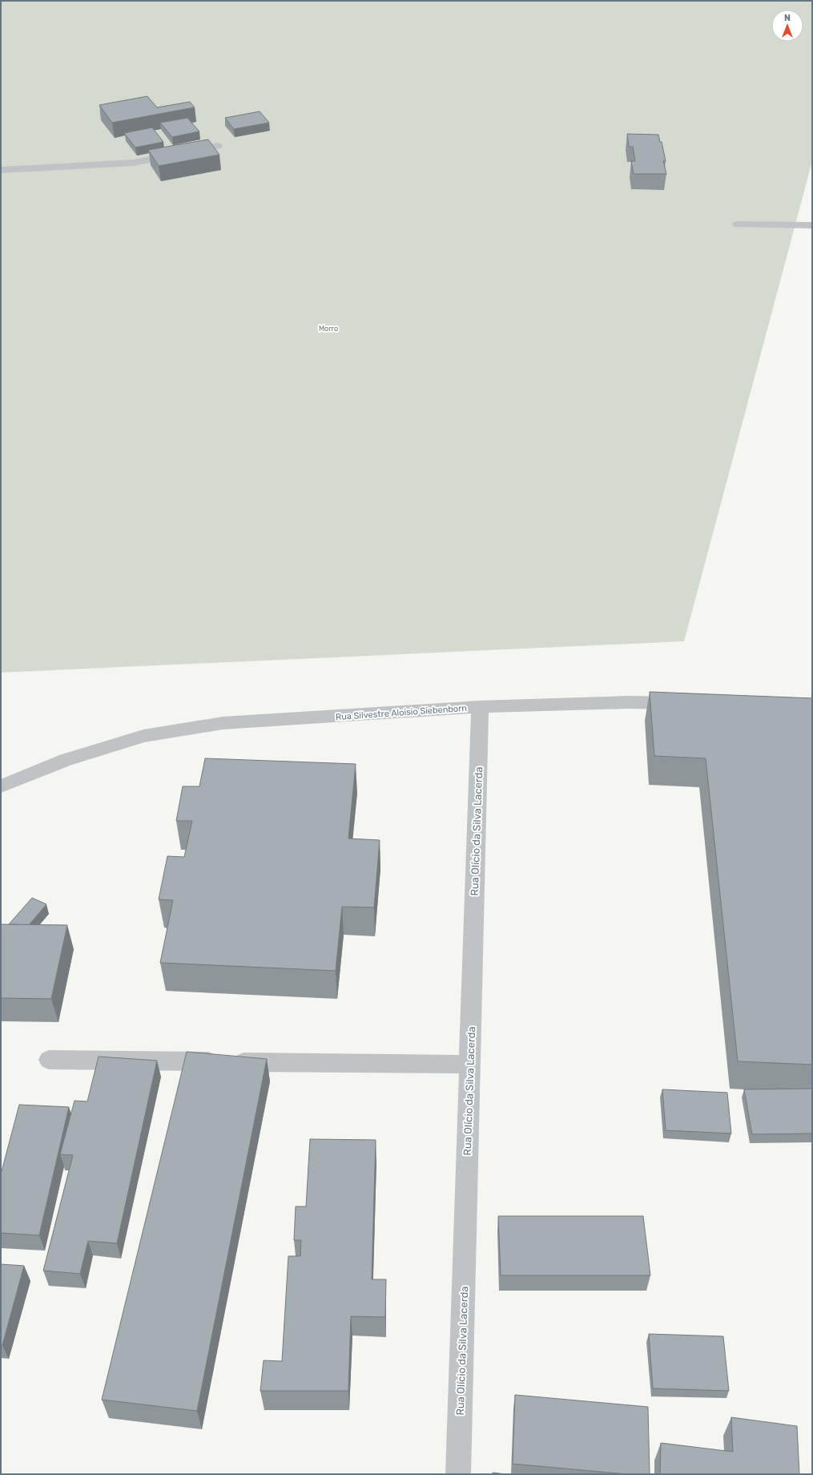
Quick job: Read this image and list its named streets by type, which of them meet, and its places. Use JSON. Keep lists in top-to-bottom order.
{
  "streets": {
    "street": ["Rua Silvestre Aloisio Siebenborn", "Rua Olício da Silva Lacerda"]
  },
  "crossings": [
    ["Rua Silvestre Aloisio Siebenborn", "Rua Olício da Silva Lacerda"]
  ],
  "parks": ["Morro"],
  "north": "top"
}
